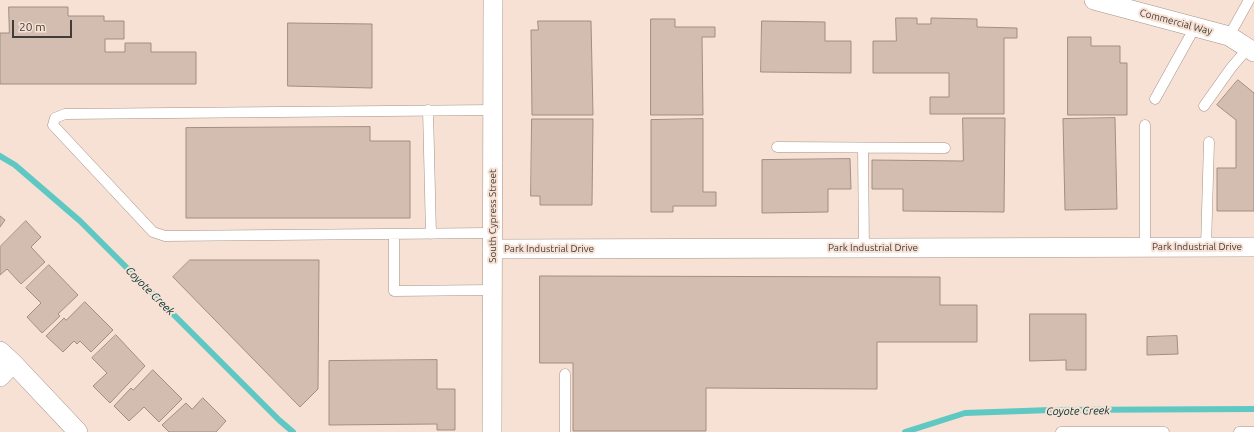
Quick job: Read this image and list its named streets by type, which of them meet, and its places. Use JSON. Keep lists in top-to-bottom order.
{
  "streets": {
    "street": ["Commercial Way", "South Cypress Street", "Park Industrial Drive"]
  },
  "crossings": [
    ["South Cypress Street", "Park Industrial Drive"]
  ],
  "water": ["Coyote Creek"],
  "scale_bar": "20 m"
}
